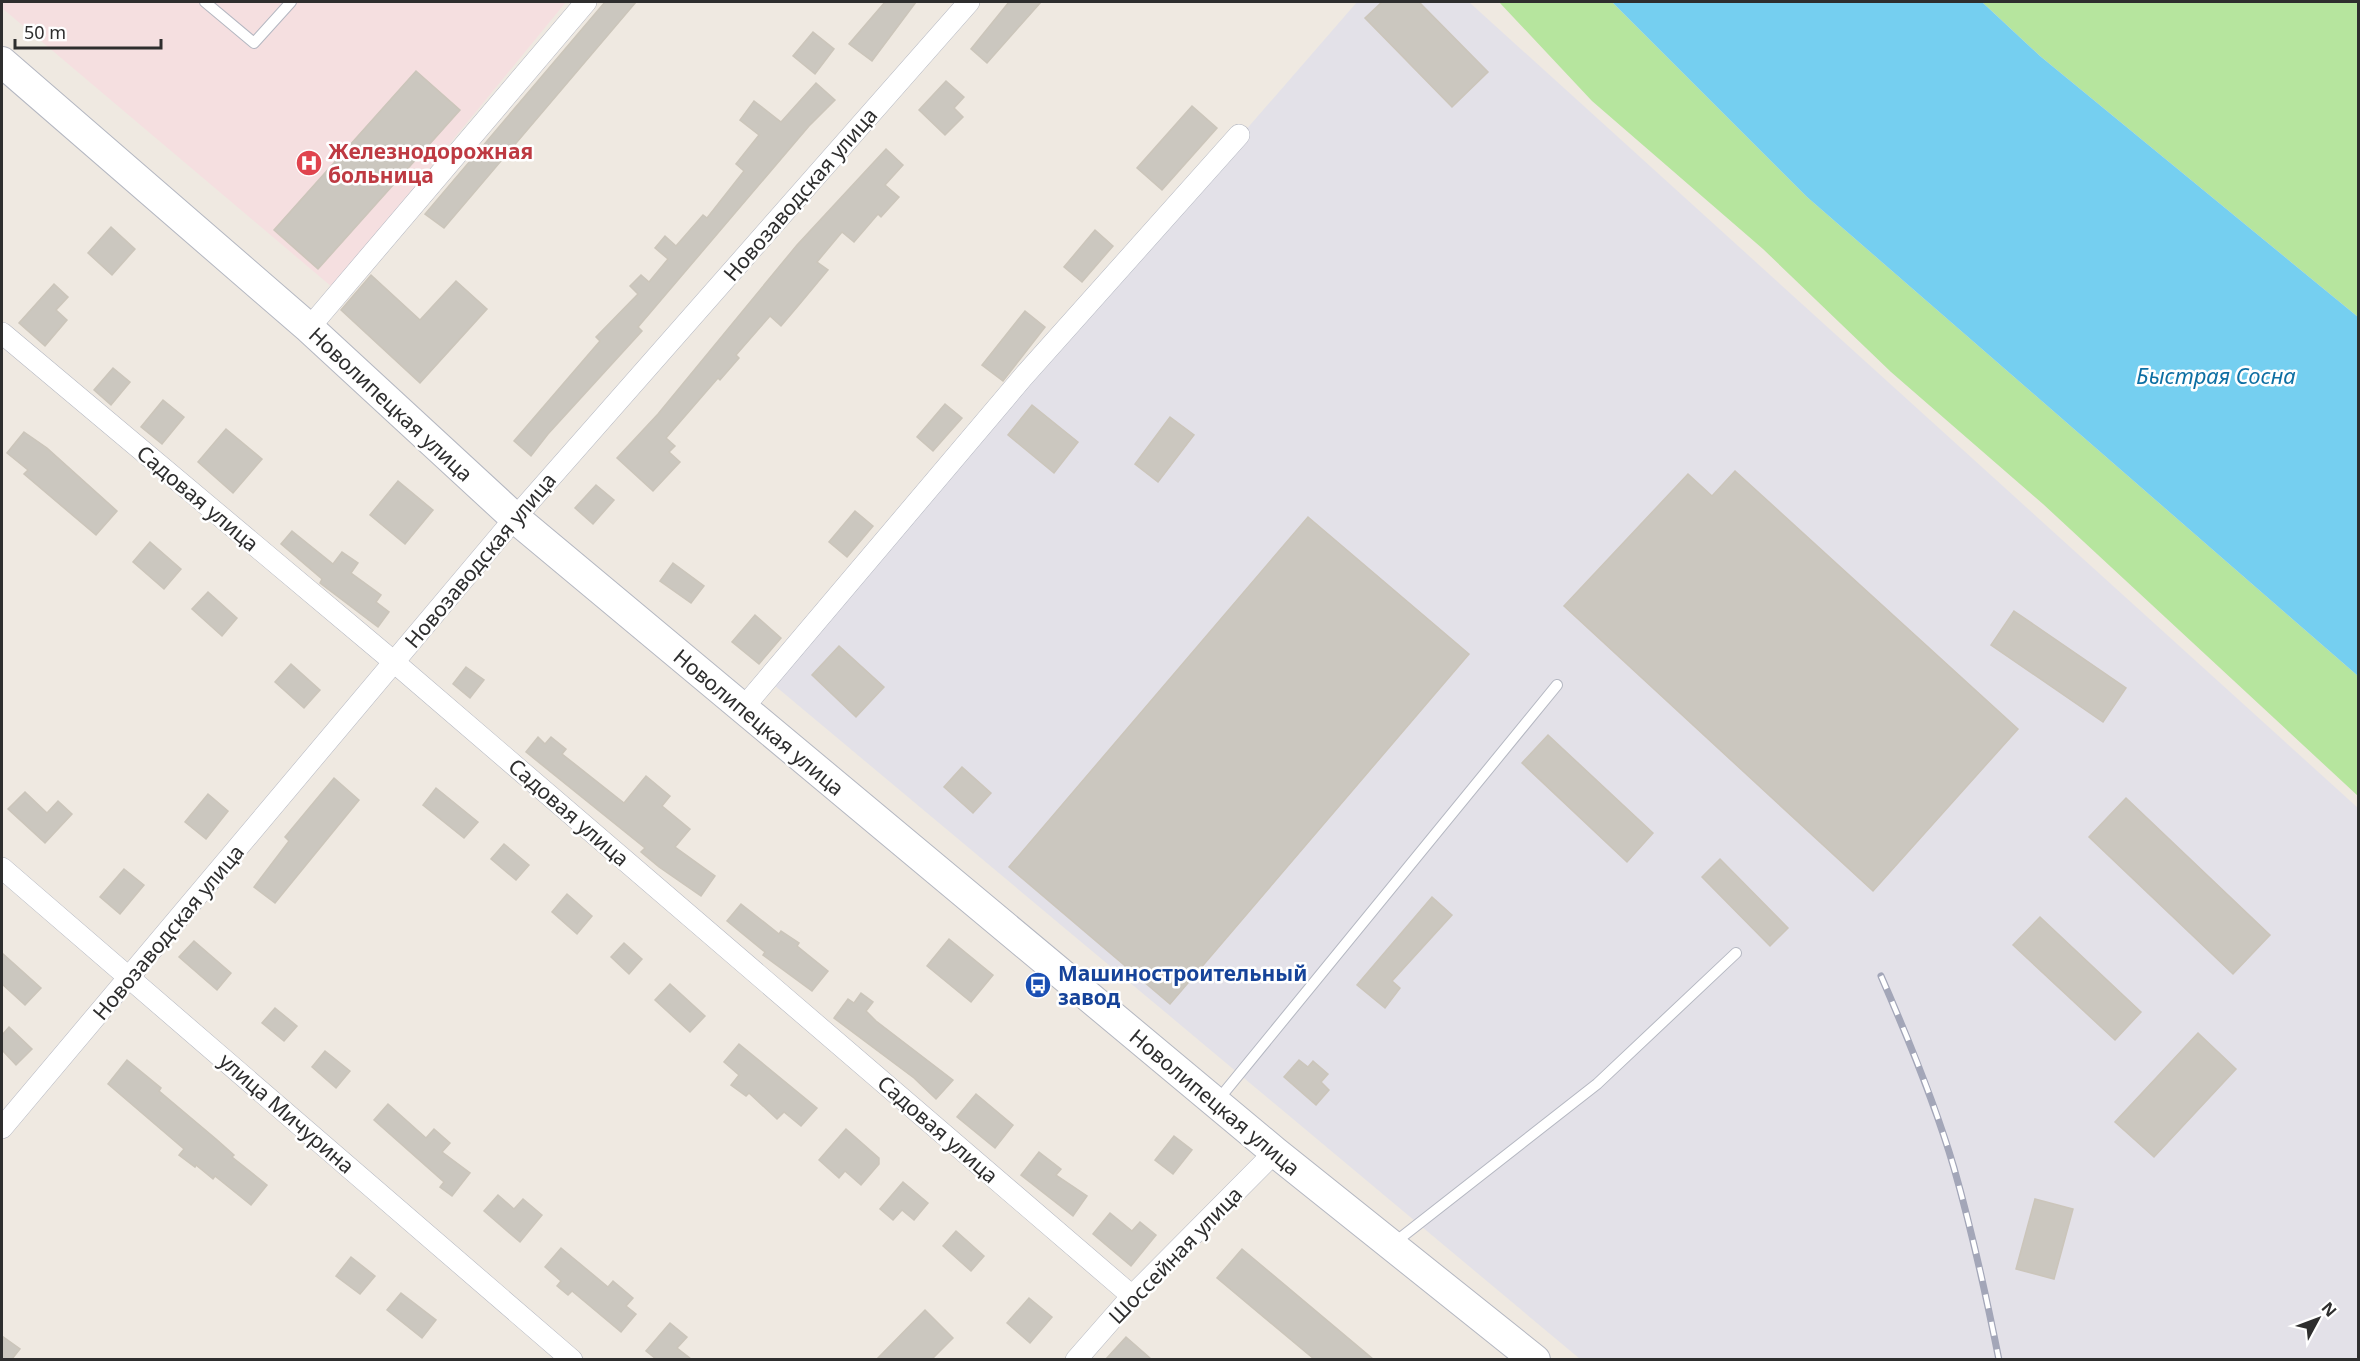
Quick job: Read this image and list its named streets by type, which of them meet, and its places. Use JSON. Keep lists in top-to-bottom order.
{
  "streets": {
    "street": [
      "Новозаводская улица",
      "Новолипецкая улица",
      "Садовая улица",
      "улица Мичурина",
      "Шоссейная улица"
    ]
  },
  "crossings": [
    ["Новозаводская улица", "Новолипецкая улица"],
    ["Новозаводская улица", "Садовая улица"],
    ["Новозаводская улица", "улица Мичурина"],
    ["Новолипецкая улица", "Шоссейная улица"],
    ["Садовая улица", "Шоссейная улица"]
  ],
  "water": ["Быстрая Сосна"],
  "places": {
    "hospital": ["Железнодорожная больница"],
    "bus stop": ["Машиностроительный завод"]
  },
  "scale_bar": "50 m",
  "north": "top right"
}
